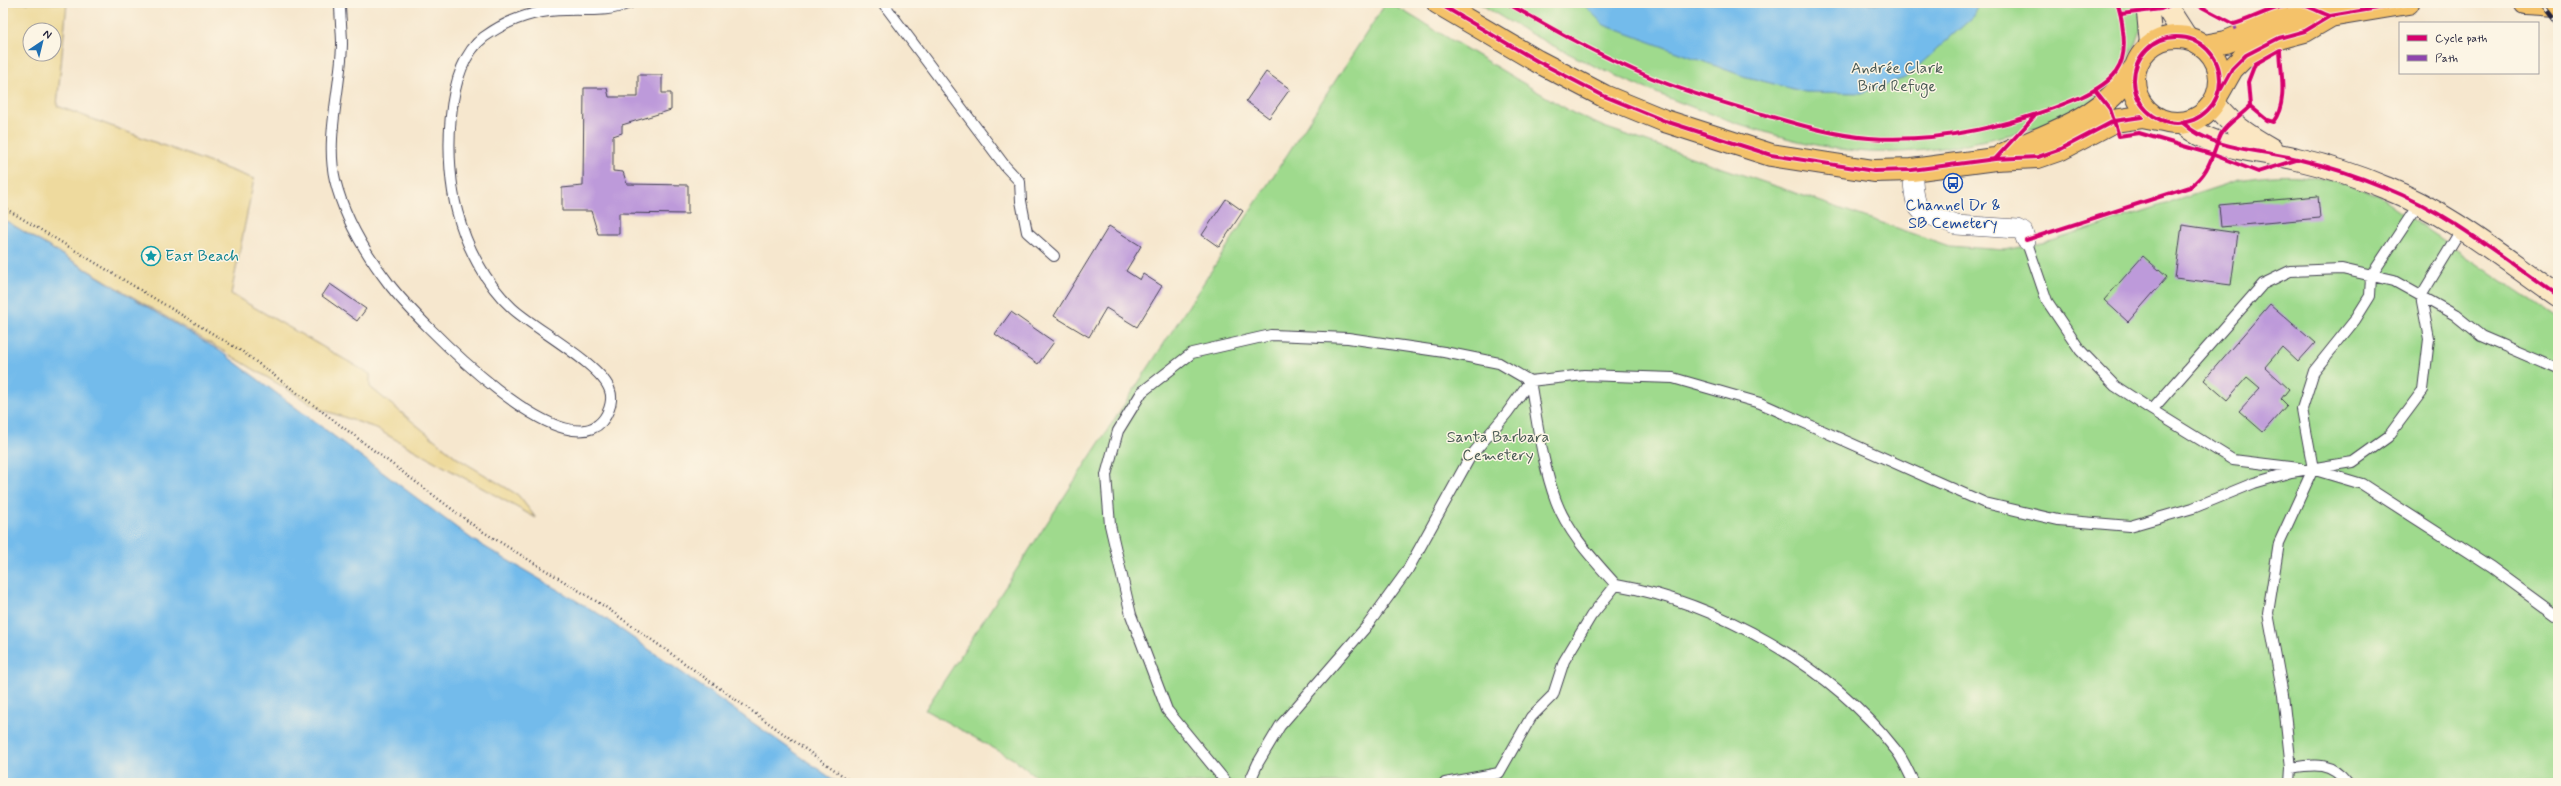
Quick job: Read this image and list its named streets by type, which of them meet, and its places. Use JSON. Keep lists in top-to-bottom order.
{
  "parks": ["Andrée Clark Bird Refuge", "Santa Barbara Cemetery"],
  "places": {
    "bus stop": ["Channel Dr & SB Cemetery"],
    "place": ["East Beach"]
  },
  "legend": ["Cycle path", "Path"],
  "north": "top right"
}
